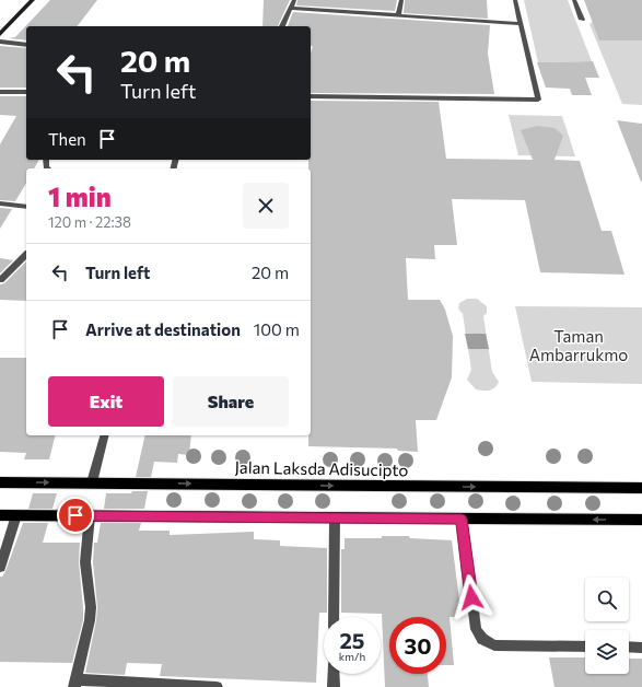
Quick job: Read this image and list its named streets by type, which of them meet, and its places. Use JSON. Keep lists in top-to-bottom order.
{
  "streets": {
    "main road": ["Jalan Laksda Adisucipto"]
  },
  "parks": ["Taman Ambarrukmo"],
  "page": {
    "turn": ["20 m", "Turn left"],
    "then": "Then",
    "heading": ["1 min", "120 m · 22:38"],
    "list": [
      {
        "name": "Turn left",
        "value": "20 m"
      },
      {
        "name": "Arrive at destination",
        "value": "100 m"
      }
    ],
    "buttons": ["Exit", "Share"],
    "speed": "25 km/h",
    "limit": "30"
  }
}
